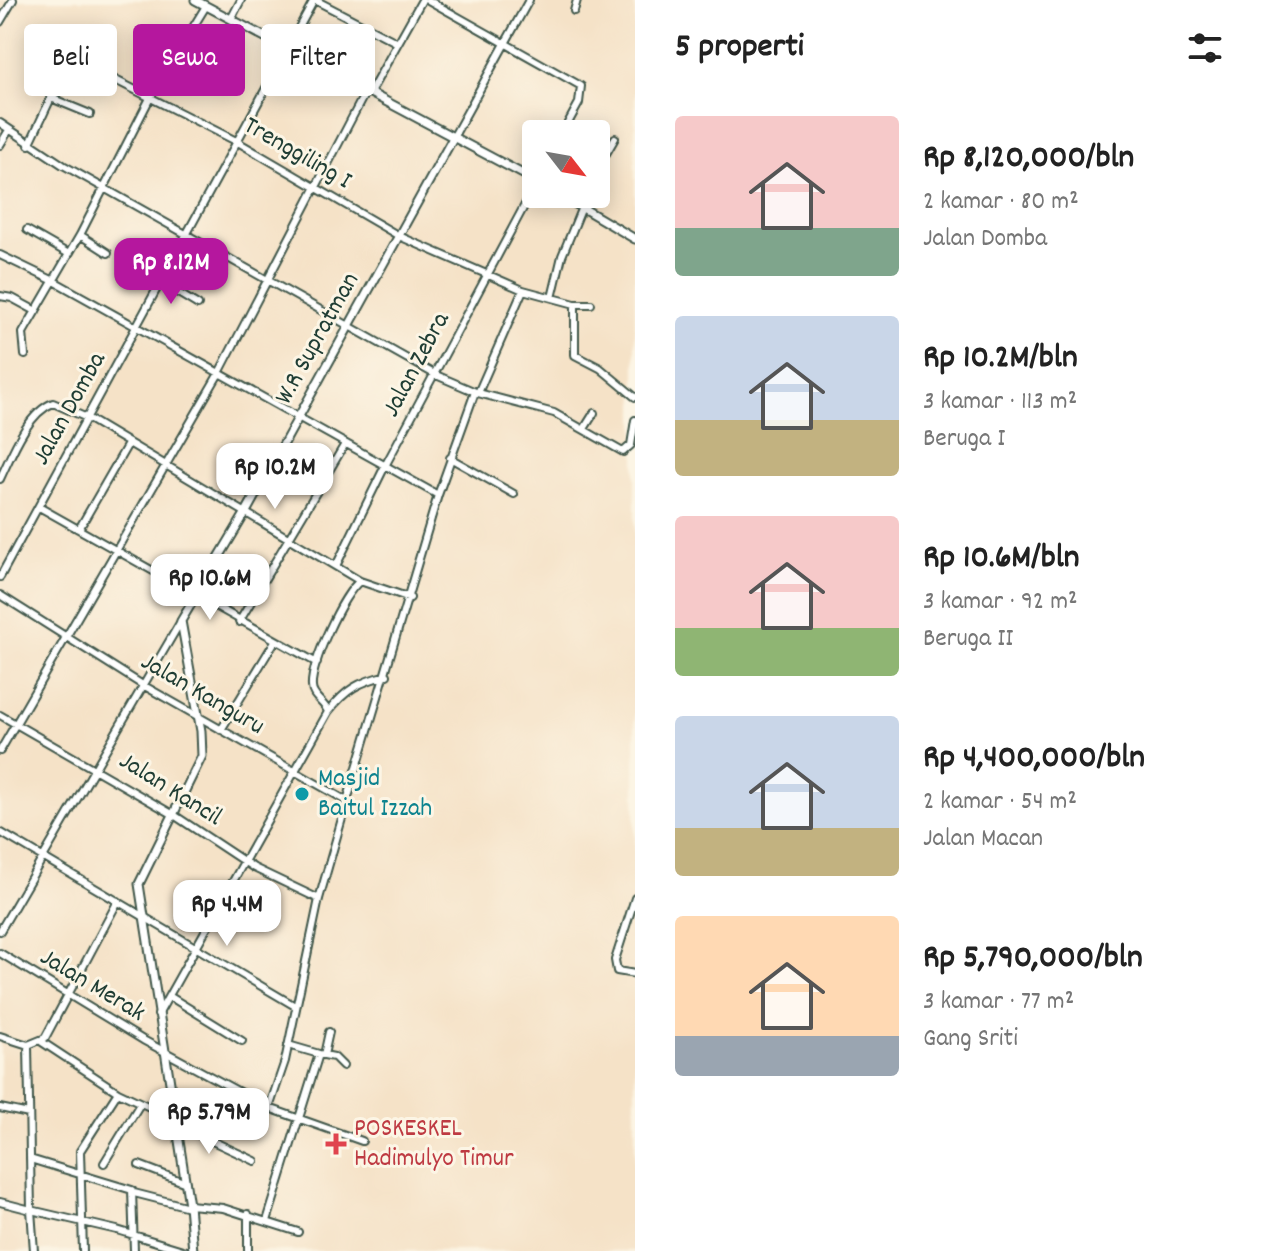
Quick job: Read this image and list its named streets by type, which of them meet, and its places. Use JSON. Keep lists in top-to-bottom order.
{
  "streets": {
    "street": [
      "Trenggiling I",
      "W.R Supratman",
      "Jalan Zebra",
      "Jalan Domba",
      "Jalan Kanguru",
      "Jalan Kancil",
      "Jalan Merak"
    ]
  },
  "crossings": [
    ["Trenggiling I", "W.R Supratman"],
    ["Trenggiling I", "Jalan Zebra"],
    ["Trenggiling I", "Jalan Domba"]
  ],
  "places": {
    "other": ["Masjid Baitul Izzah"],
    "health": ["POSKESKEL Hadimulyo Timur"]
  },
  "north": "bottom right",
  "page": {
    "heading": "5 properti",
    "chip": ["Beli", "Sewa", "Filter"],
    "list": [
      {
        "name": "Rp 8,120,000/bln",
        "note": "2 kamar · 80 m² · Jalan Domba"
      },
      {
        "name": "Rp 10.2M/bln",
        "note": "3 kamar · 113 m² · Beruga I"
      },
      {
        "name": "Rp 10.6M/bln",
        "note": "3 kamar · 92 m² · Beruga II"
      },
      {
        "name": "Rp 4,400,000/bln",
        "note": "2 kamar · 54 m² · Jalan Macan"
      },
      {
        "name": "Rp 5,790,000/bln",
        "note": "3 kamar · 77 m² · Gang Sriti"
      }
    ],
    "price": [
      "Rp 8.12M",
      "Rp 10.2M",
      "Rp 10.6M",
      "Rp 4.4M",
      "Rp 5.79M"
    ]
  }
}
